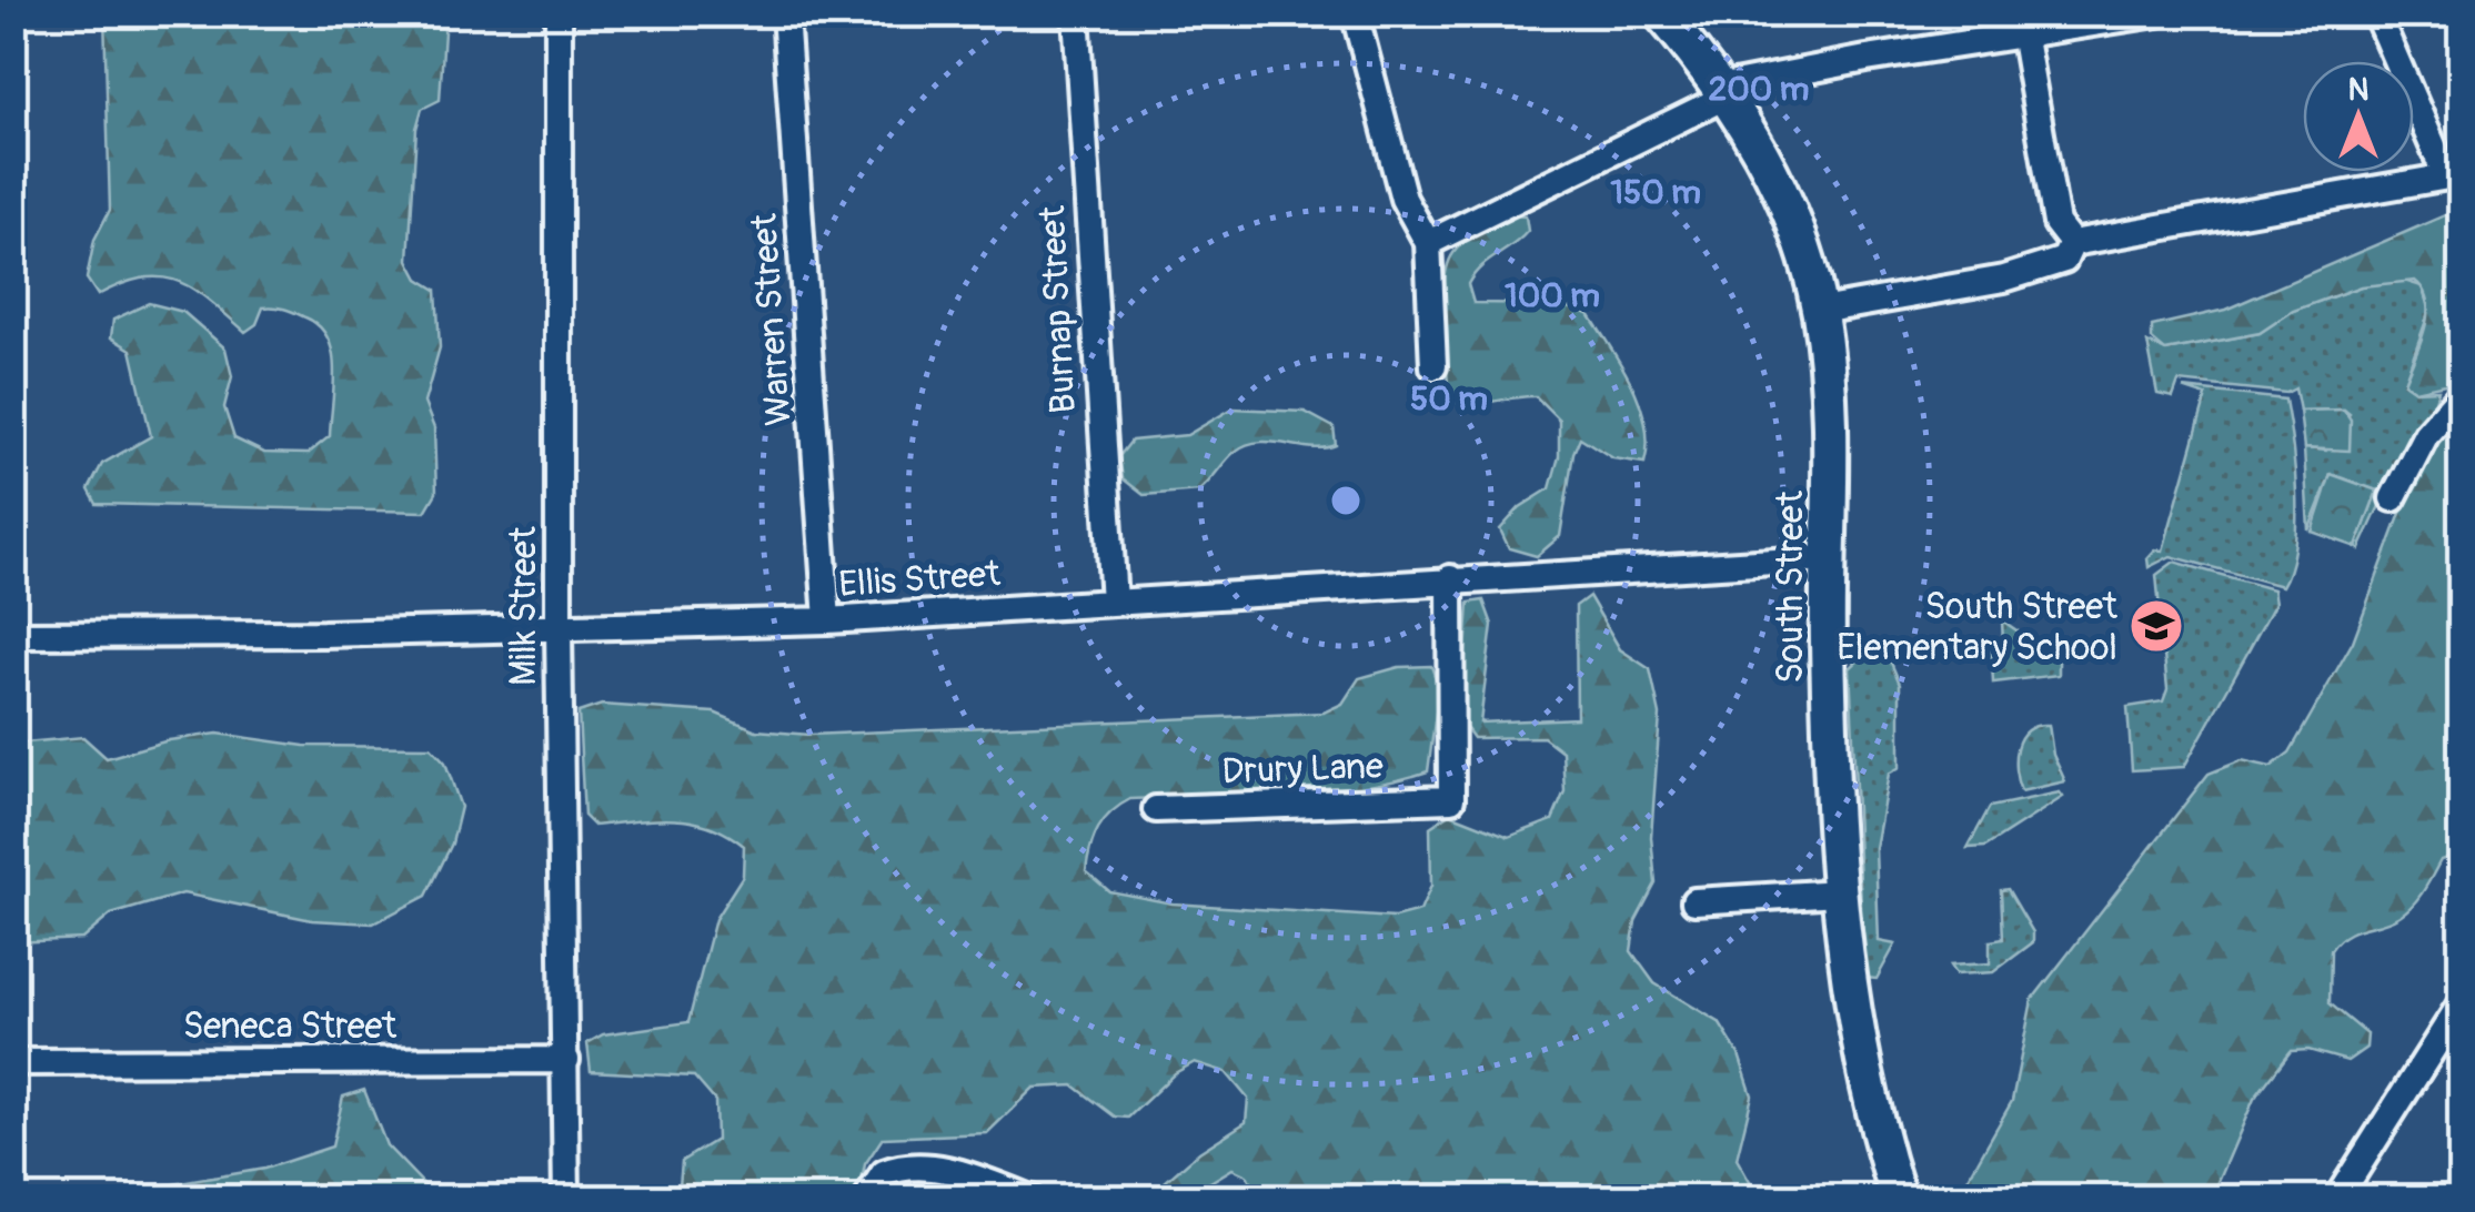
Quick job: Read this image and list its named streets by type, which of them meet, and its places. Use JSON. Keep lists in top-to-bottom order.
{
  "streets": {
    "main road": ["South Street"],
    "street": [
      "Burnap Street",
      "Warren Street",
      "Ellis Street",
      "Milk Street",
      "Drury Lane",
      "Seneca Street"
    ]
  },
  "crossings": [
    ["Burnap Street", "Ellis Street"],
    ["Warren Street", "Ellis Street"],
    ["Ellis Street", "South Street"],
    ["Ellis Street", "Milk Street"],
    ["Ellis Street", "Drury Lane"],
    ["Milk Street", "Seneca Street"]
  ],
  "places": {
    "school or university": ["South Street Elementary School"]
  },
  "north": "top",
  "rings": [
    "200 m",
    "150 m",
    "100 m",
    "50 m"
  ]
}
